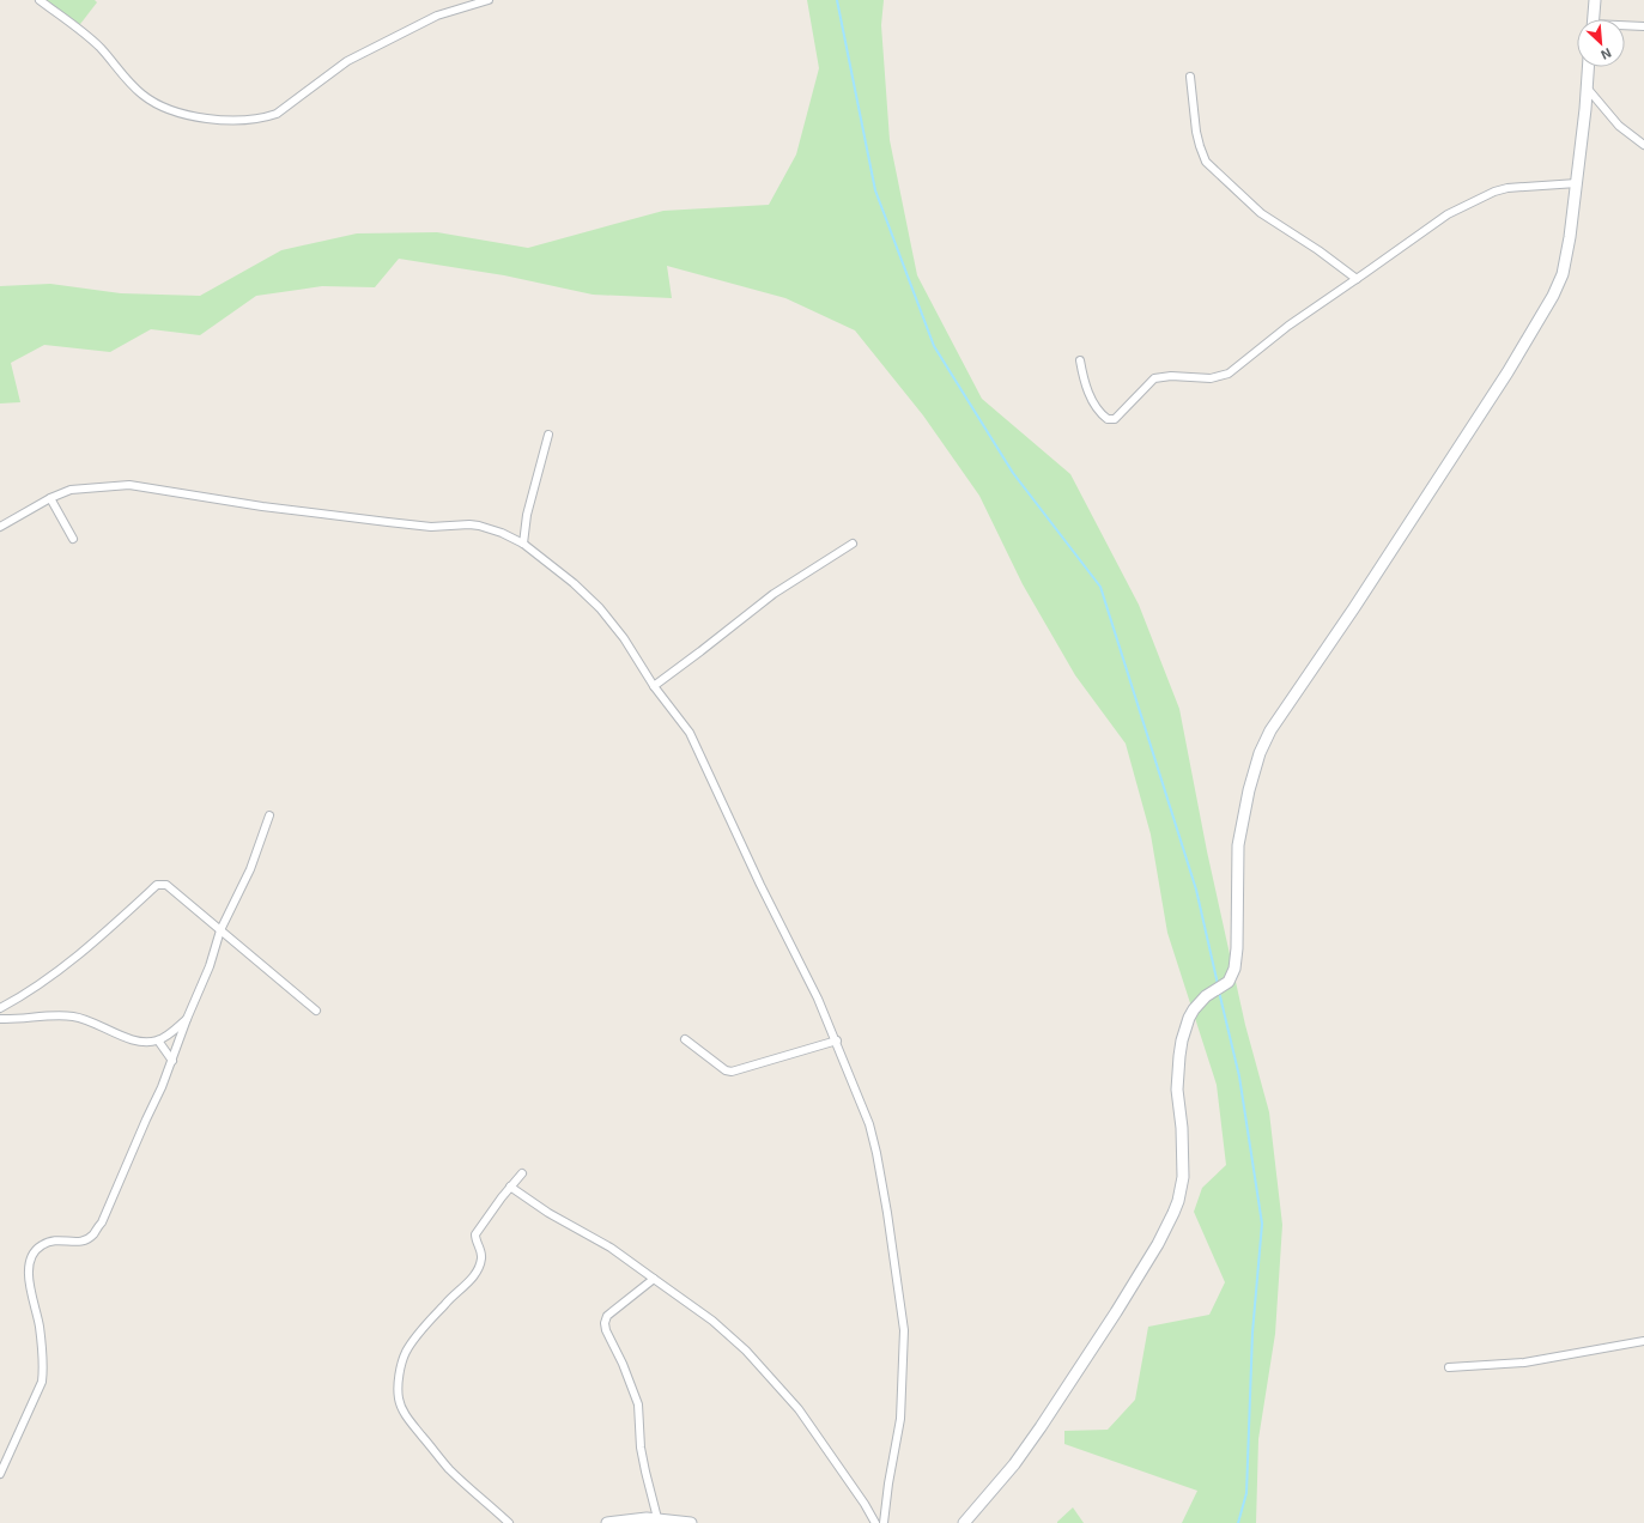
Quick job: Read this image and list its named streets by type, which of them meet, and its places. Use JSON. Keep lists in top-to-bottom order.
{
  "north": "bottom right"
}
